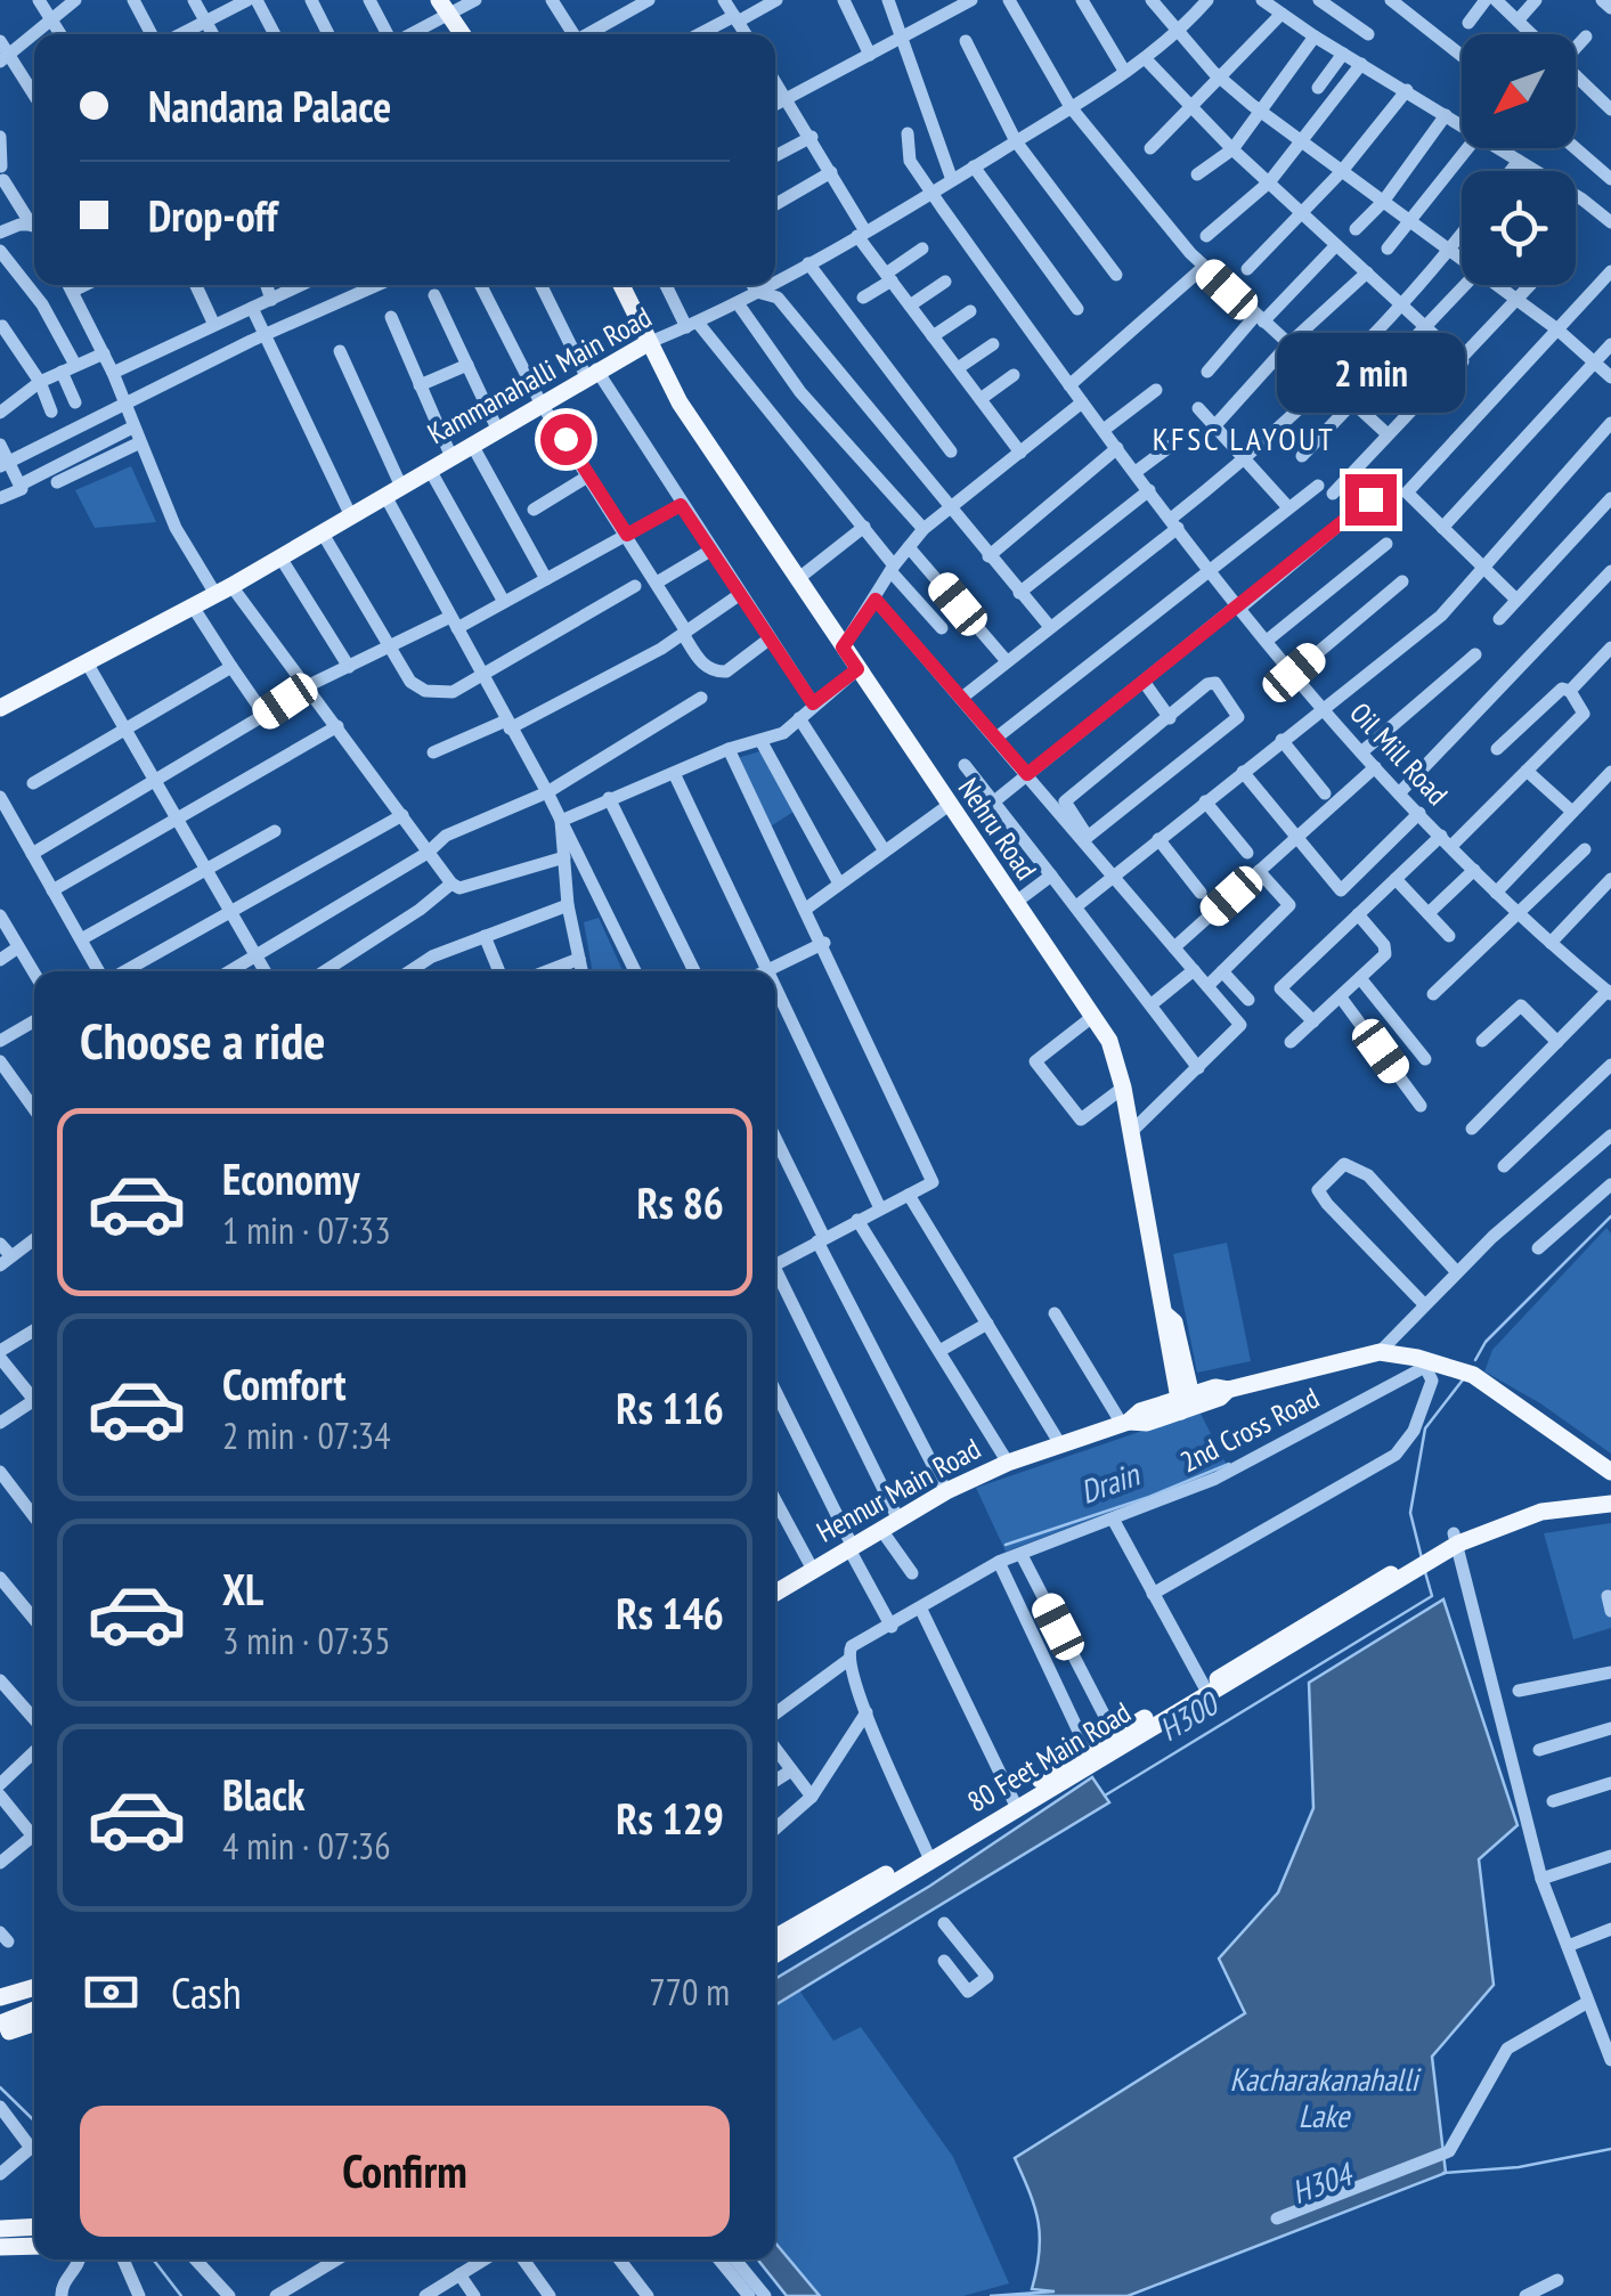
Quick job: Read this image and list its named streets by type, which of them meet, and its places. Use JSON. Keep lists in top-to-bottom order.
{
  "streets": {
    "main road": [
      "Kammanahalli Main Road",
      "Nehru Road",
      "Hennur Main Road",
      "80 Feet Main Road"
    ],
    "street": ["Oil Mill Road", "2nd Cross Road"]
  },
  "crossings": [
    ["Kammanahalli Main Road", "Oil Mill Road"],
    ["Kammanahalli Main Road", "Nehru Road"],
    ["Nehru Road", "Hennur Main Road"],
    ["2nd Cross Road", "Hennur Main Road"]
  ],
  "districts": ["KFSC LAYOUT"],
  "water": [
    "Drain",
    "H300",
    "Kacharakanahalli Lake",
    "H304"
  ],
  "north": "bottom left",
  "page": {
    "banner": ["Nandana Palace", "Drop-off"],
    "bubble": "2 min",
    "heading": "Choose a ride",
    "list": [
      {
        "name": "Economy",
        "note": "1 min · 07:33",
        "value": "Rs 86"
      },
      {
        "name": "Comfort",
        "note": "2 min · 07:34",
        "value": "Rs 116"
      },
      {
        "name": "XL",
        "note": "3 min · 07:35",
        "value": "Rs 146"
      },
      {
        "name": "Black",
        "note": "4 min · 07:36",
        "value": "Rs 129"
      }
    ],
    "pay": ["Cash", "770 m"],
    "buttons": "Confirm"
  }
}
